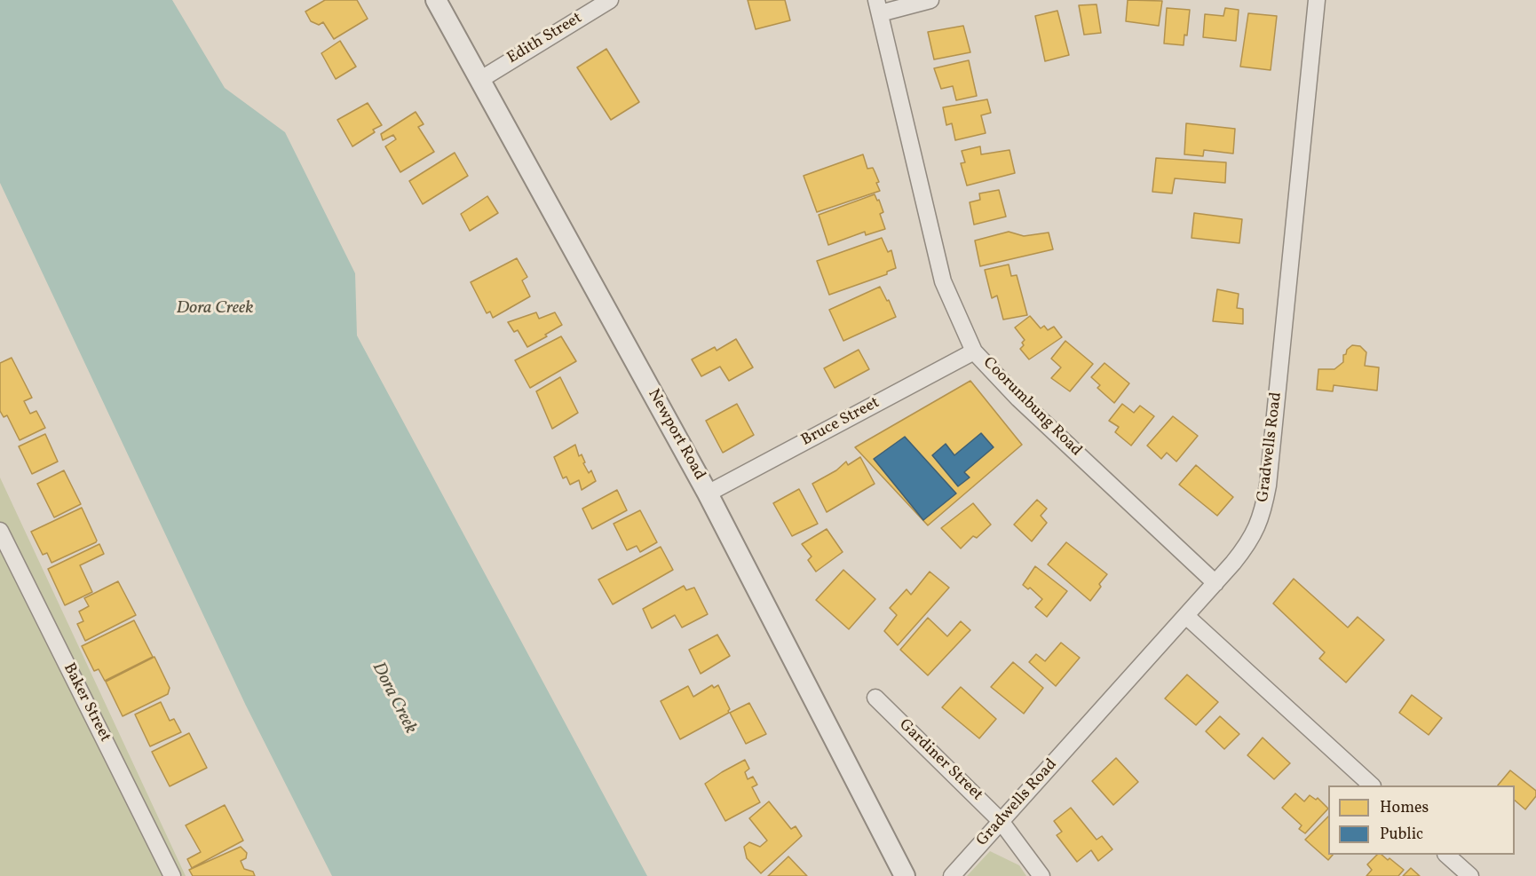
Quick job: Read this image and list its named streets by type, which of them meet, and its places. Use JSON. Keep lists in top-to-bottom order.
{
  "streets": {
    "street": [
      "Edith Street",
      "Coorumbung Road",
      "Bruce Street",
      "Newport Road",
      "Gradwells Road",
      "Baker Street",
      "Gardiner Street"
    ]
  },
  "crossings": [
    ["Edith Street", "Newport Road"],
    ["Coorumbung Road", "Bruce Street"],
    ["Coorumbung Road", "Gradwells Road"],
    ["Bruce Street", "Newport Road"],
    ["Gradwells Road", "Gardiner Street"]
  ],
  "water": ["Dora Creek"],
  "legend": ["Homes", "Public"]
}
